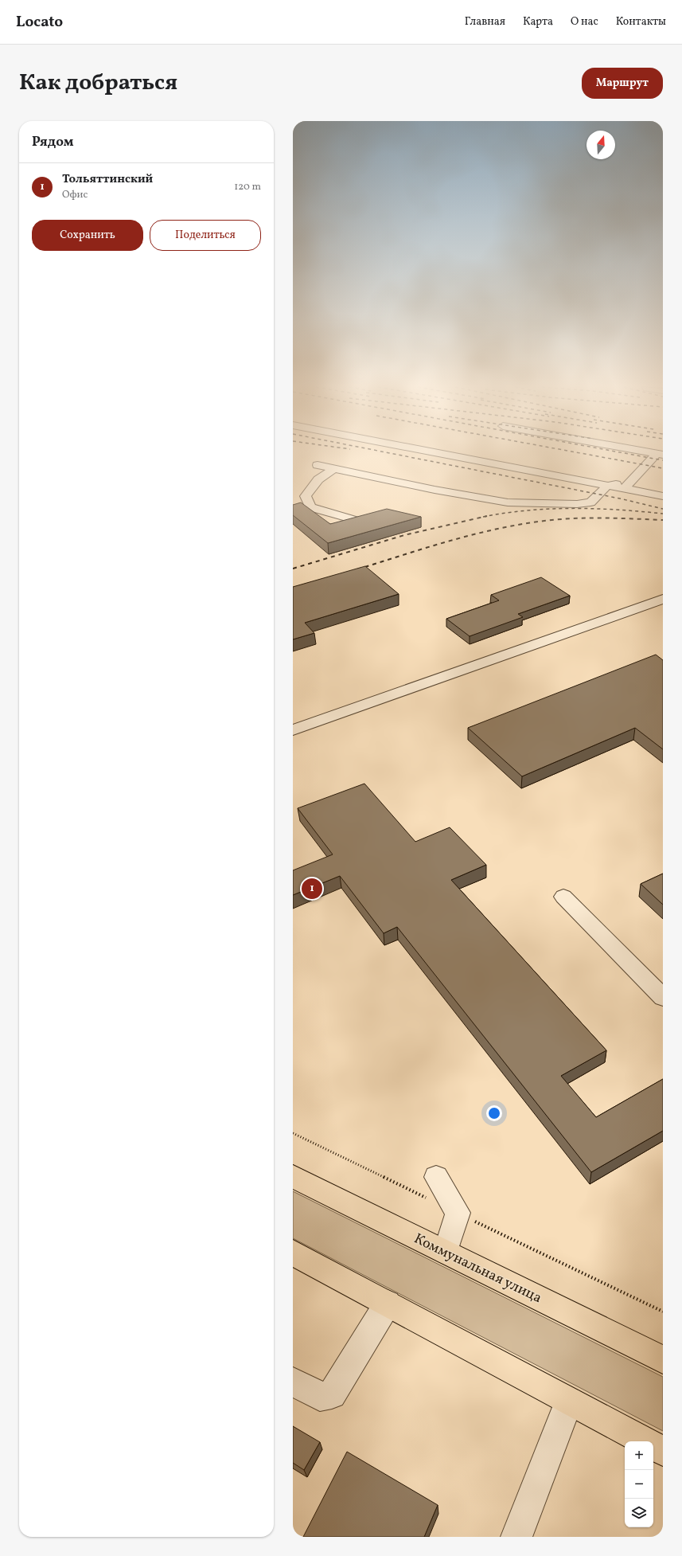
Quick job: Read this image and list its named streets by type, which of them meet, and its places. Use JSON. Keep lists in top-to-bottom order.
{
  "streets": {
    "main road": ["Коммунальная улица"]
  },
  "north": "top",
  "page": {
    "header": "Locato",
    "nav": [
      "Главная",
      "Карта",
      "О нас",
      "Контакты"
    ],
    "title": "Как добраться",
    "buttons": [
      "Маршрут",
      ["Сохранить", "Поделиться"]
    ],
    "heading": "Рядом",
    "list": [
      {
        "mark": "1",
        "name": "Тольяттинский",
        "note": "Офис",
        "value": "120 m"
      }
    ],
    "pins": "1",
    "map_buttons": ["+", "−"]
  }
}
